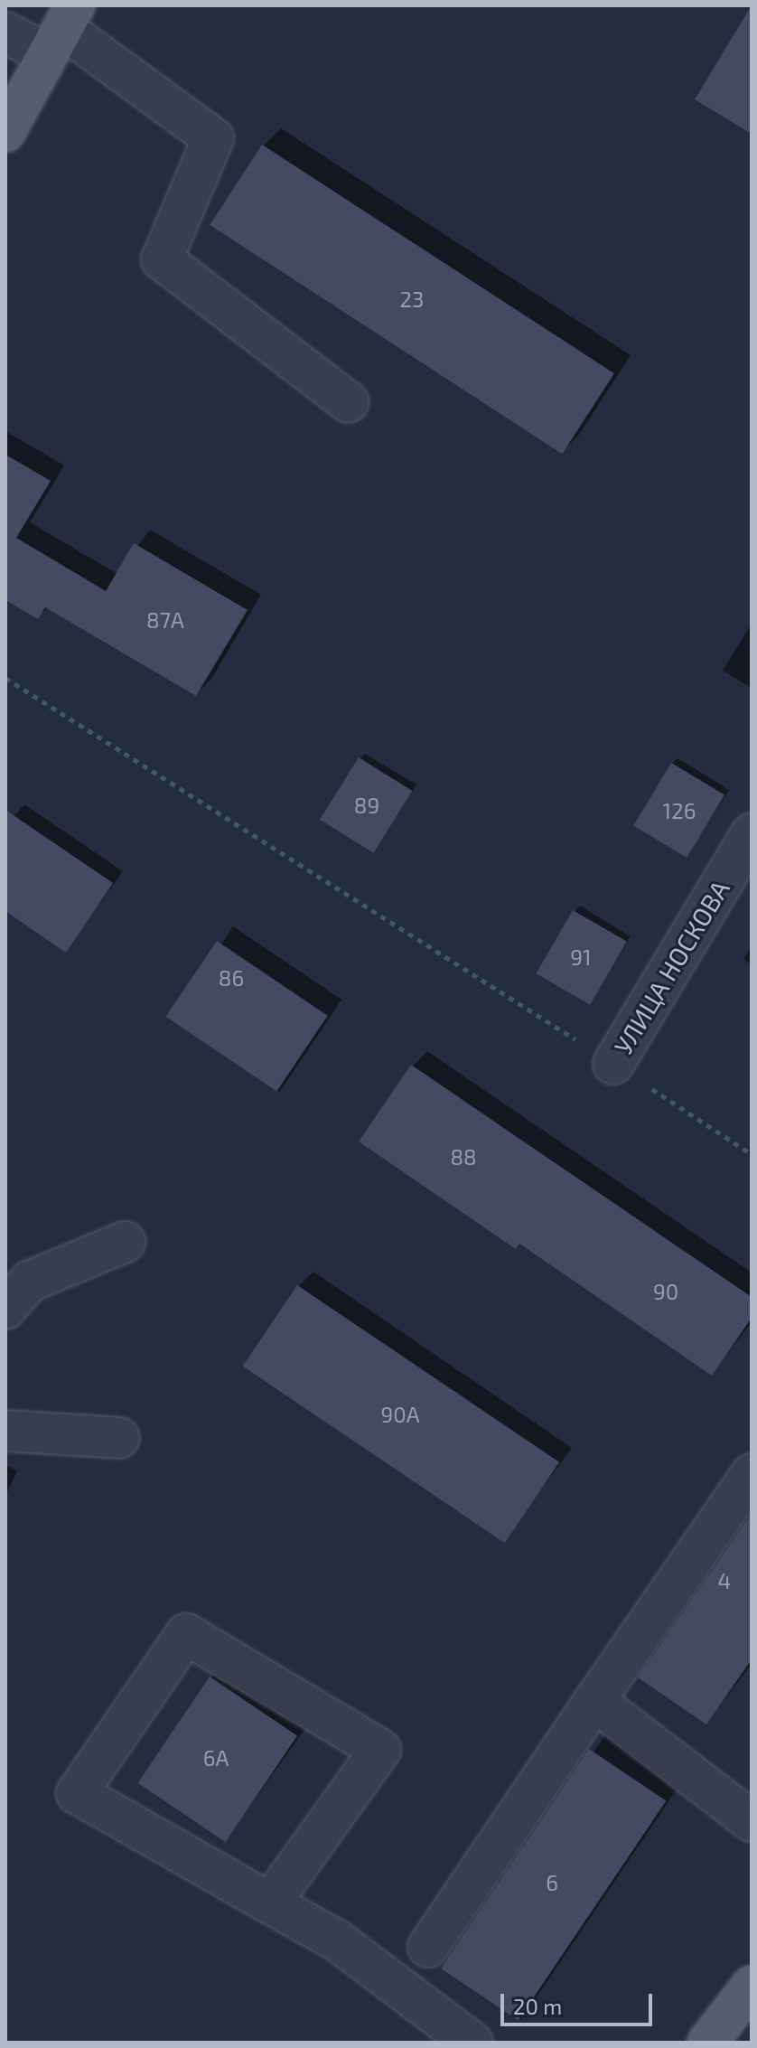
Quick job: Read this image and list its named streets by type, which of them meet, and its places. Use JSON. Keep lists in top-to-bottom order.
{
  "streets": {
    "street": ["УЛИЦА НОСКОВА"]
  },
  "house_numbers": [
    "23",
    "87А",
    "89",
    "126",
    "91",
    "86",
    "88",
    "90",
    "90А",
    "4",
    "6А",
    "6"
  ],
  "scale_bar": "20 m"
}
